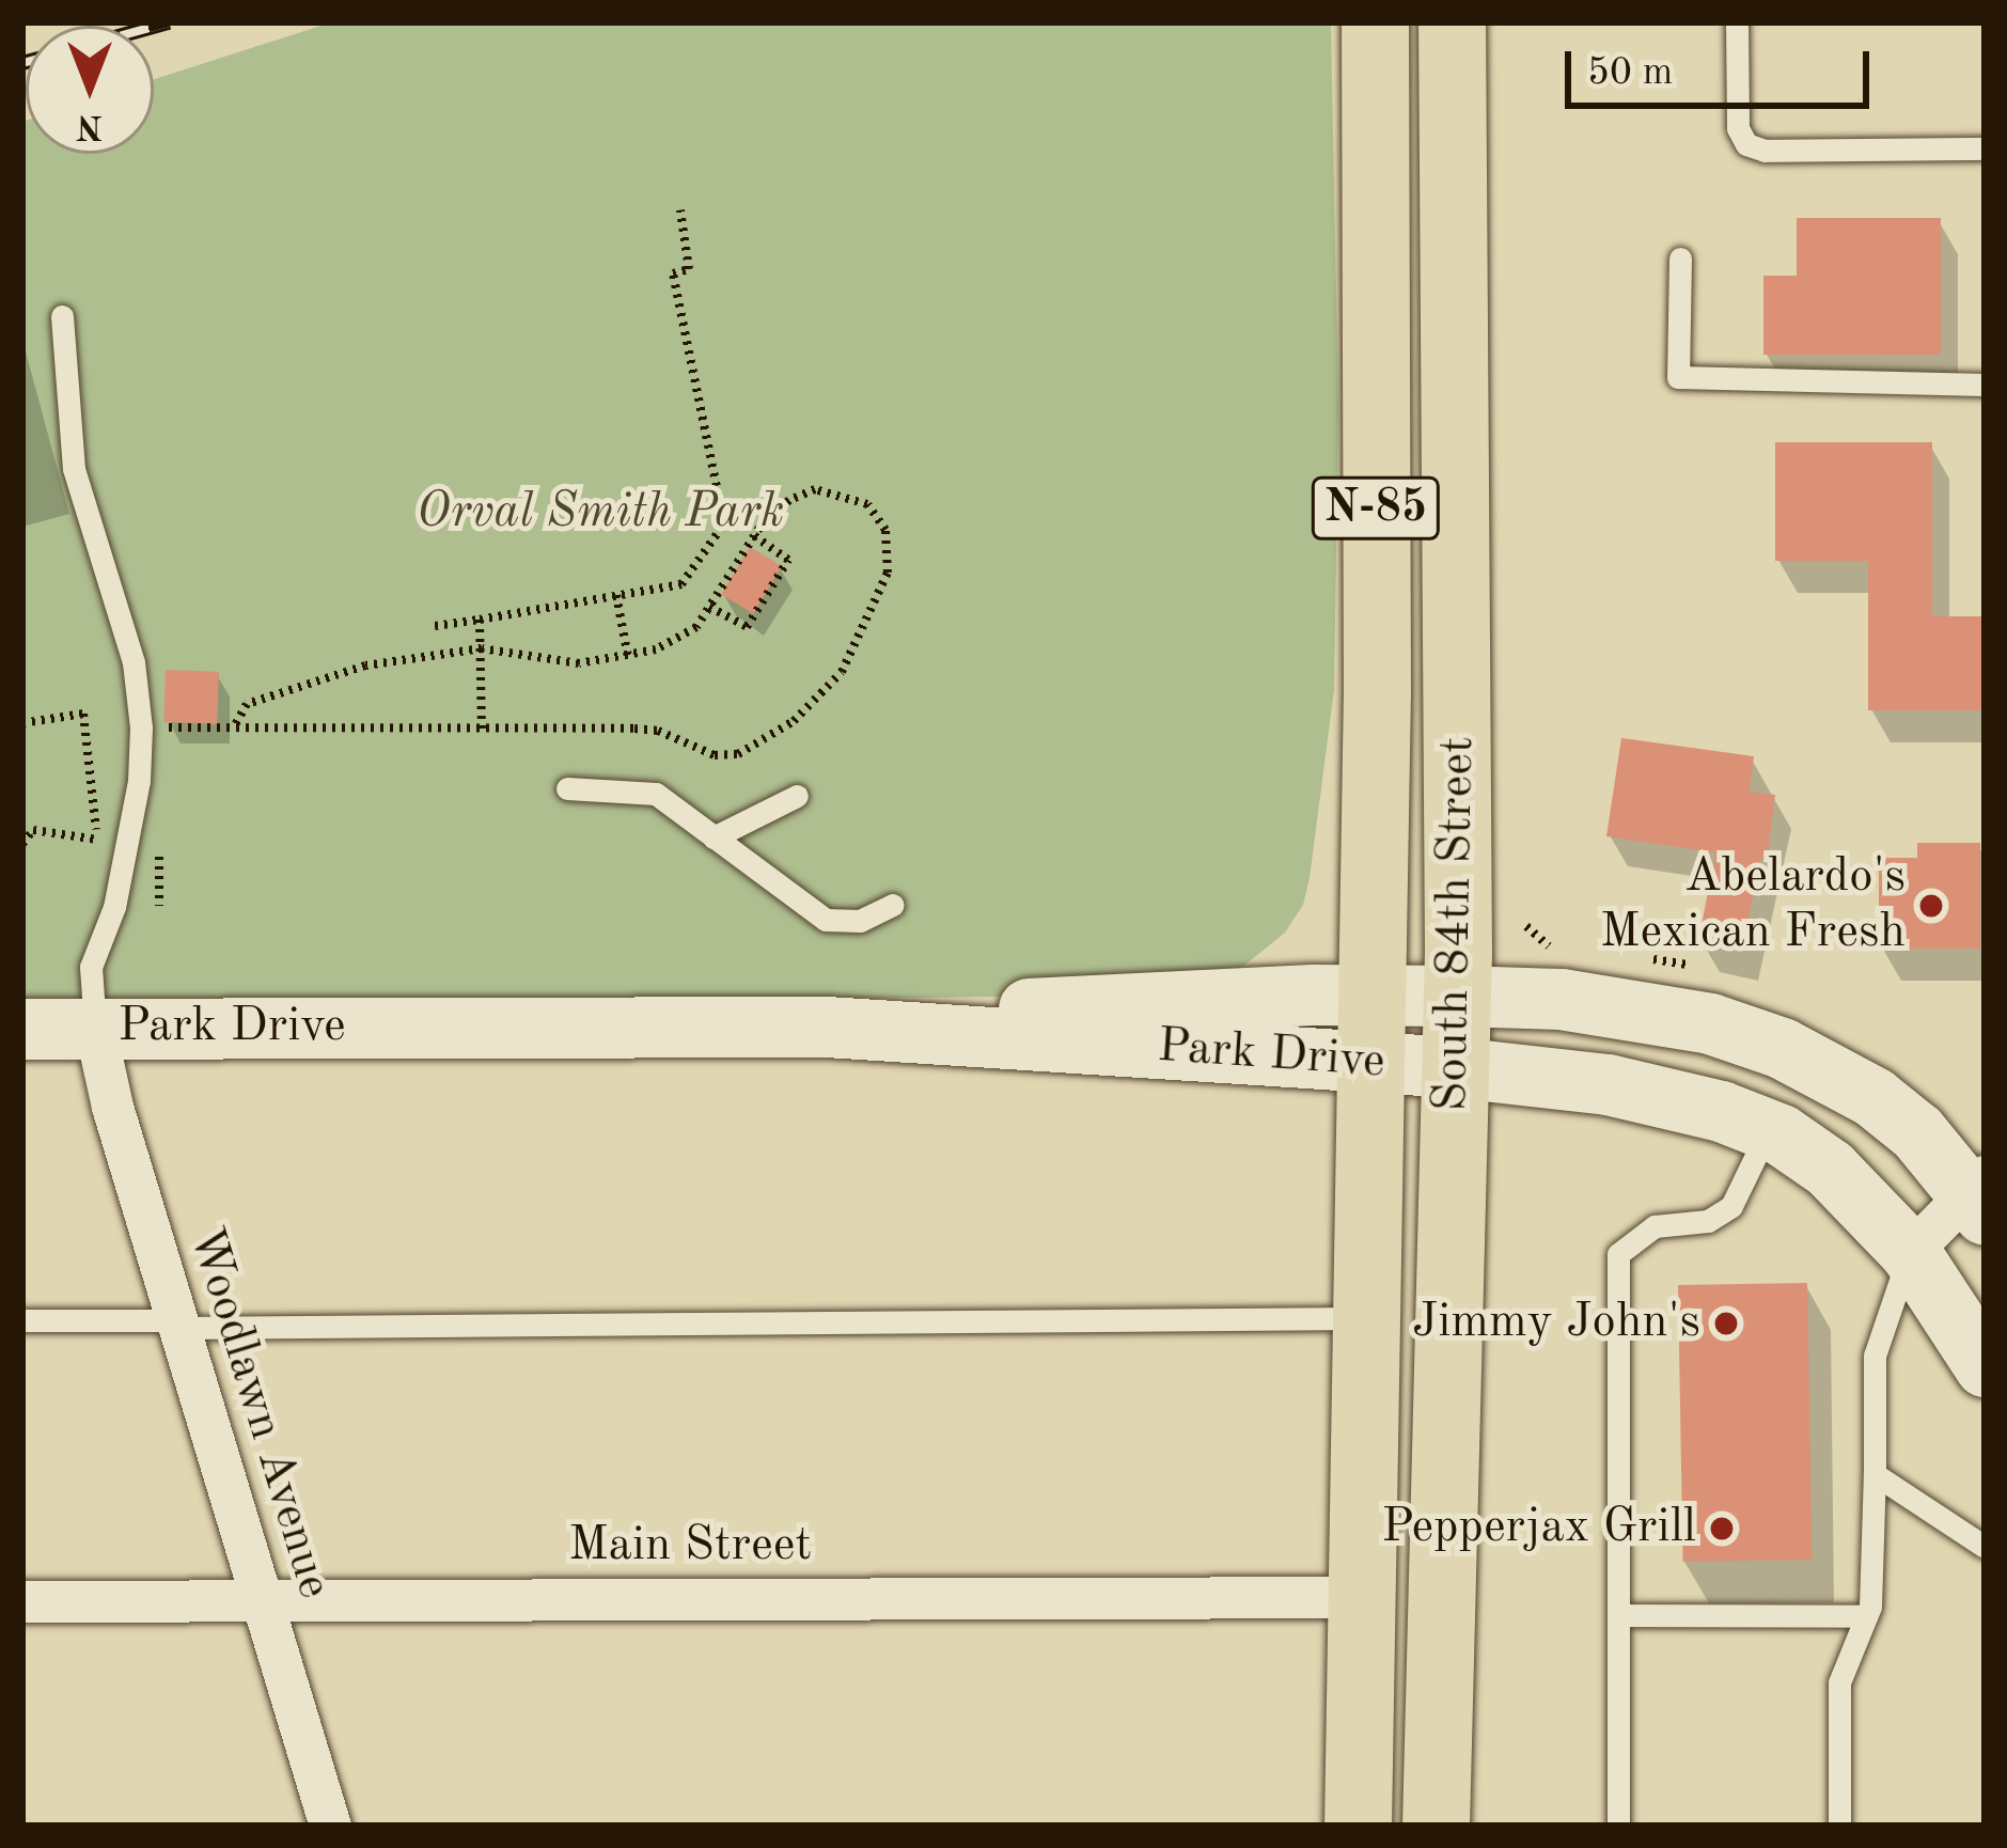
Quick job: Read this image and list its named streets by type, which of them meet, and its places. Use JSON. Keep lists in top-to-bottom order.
{
  "streets": {
    "main road": ["N-85", "South 84th Street"],
    "street": ["Park Drive", "Woodlawn Avenue", "Main Street"]
  },
  "crossings": [
    ["South 84th Street", "Park Drive"],
    ["South 84th Street", "Main Street"],
    ["Park Drive", "Woodlawn Avenue"],
    ["Woodlawn Avenue", "Main Street"]
  ],
  "parks": ["Orval Smith Park"],
  "places": ["Abelardo's Mexican Fresh", "Jimmy John's", "Pepperjax Grill"],
  "scale_bar": "50 m",
  "north": "bottom"
}
